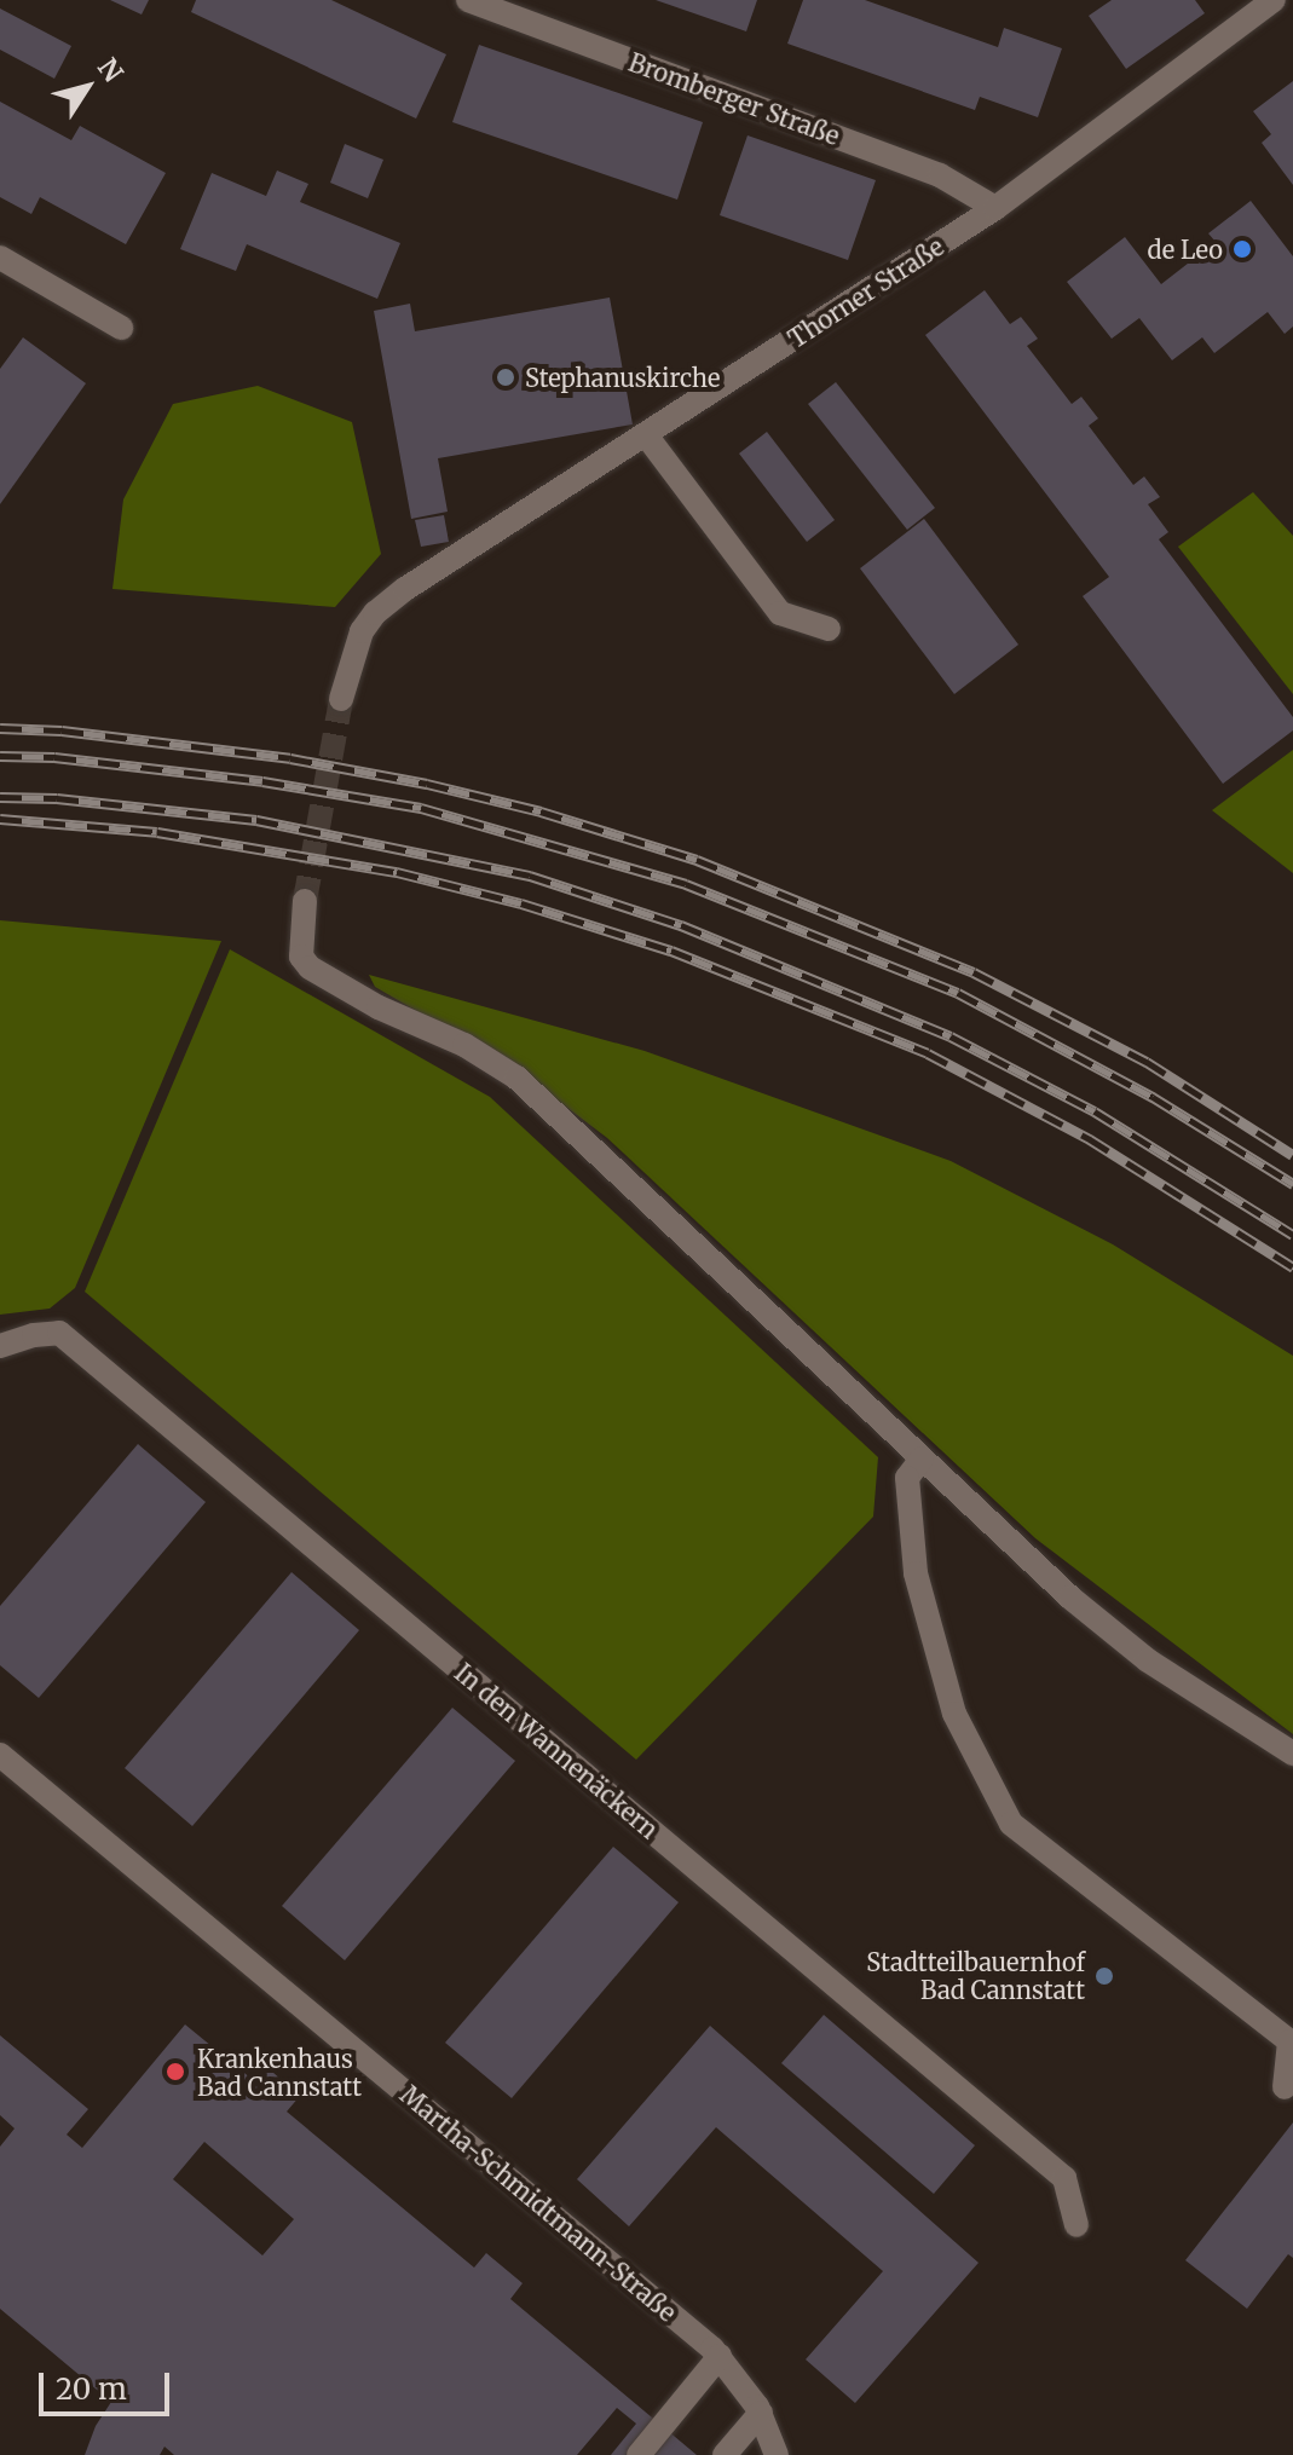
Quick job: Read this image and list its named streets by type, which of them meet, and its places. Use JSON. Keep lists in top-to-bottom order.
{
  "streets": {
    "street": [
      "Bromberger Straße",
      "Thorner Straße",
      "In den Wannenäckern",
      "Martha-Schmidtmann-Straße"
    ]
  },
  "crossings": [
    ["Bromberger Straße", "Thorner Straße"]
  ],
  "places": [
    "de Leo",
    "Stephanuskirche",
    "Stadtteilbauernhof Bad Cannstatt",
    "Krankenhaus Bad Cannstatt"
  ],
  "scale_bar": "20 m",
  "north": "top right"
}
